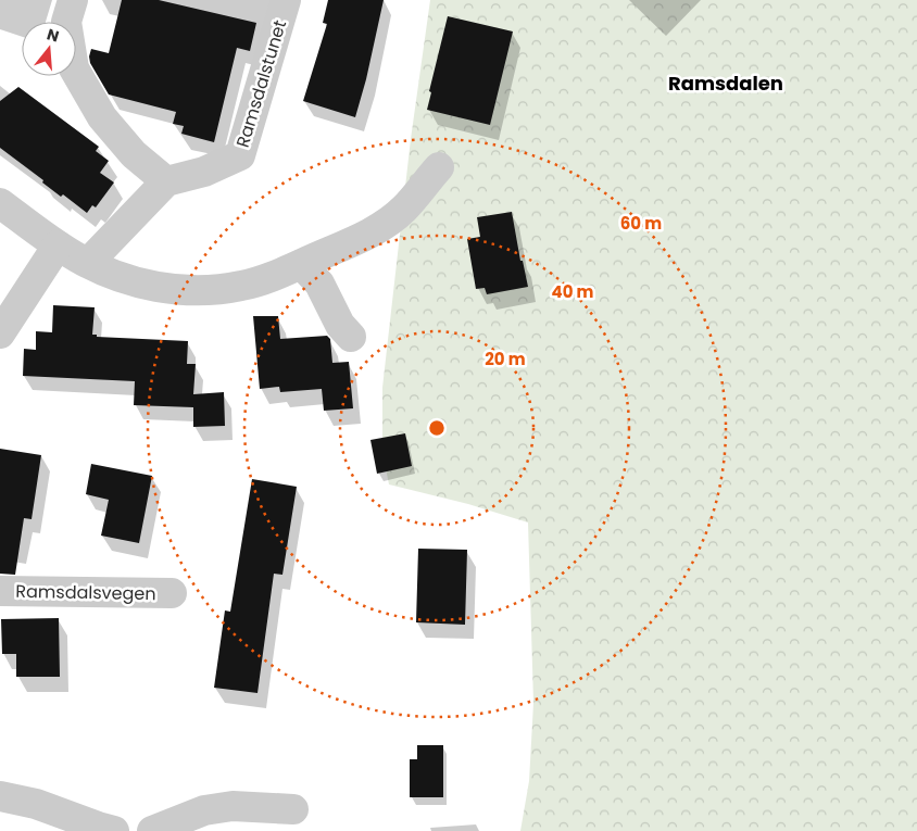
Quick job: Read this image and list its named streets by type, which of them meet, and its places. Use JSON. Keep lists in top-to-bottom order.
{
  "streets": {
    "street": ["Ramsdalstunet", "Ramsdalsvegen"]
  },
  "districts": ["Ramsdalen"],
  "north": "top",
  "rings": ["60 m", "40 m", "20 m"]
}
